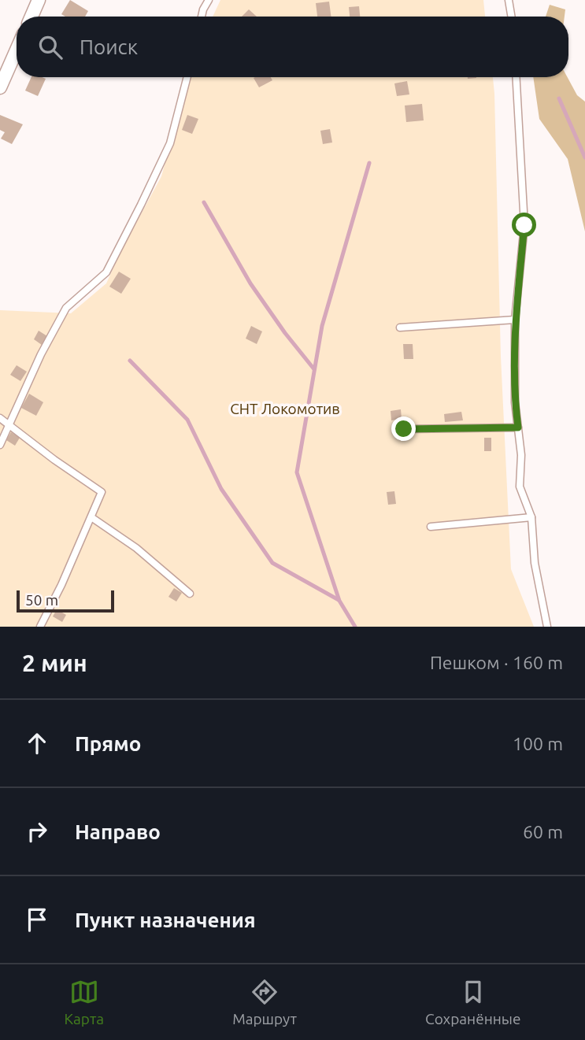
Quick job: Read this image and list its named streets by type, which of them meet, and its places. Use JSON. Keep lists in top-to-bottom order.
{
  "parks": ["СНТ Локомотив"],
  "scale_bar": "50 m",
  "page": {
    "search": "Поиск",
    "scale": "50 m",
    "heading": ["2 мин", "Пешком · 160 m"],
    "list": [
      ["Прямо", "100 m"],
      ["Направо", "60 m"],
      "Пункт назначения"
    ],
    "nav": ["Карта", "Маршрут", "Сохранённые"]
  }
}
